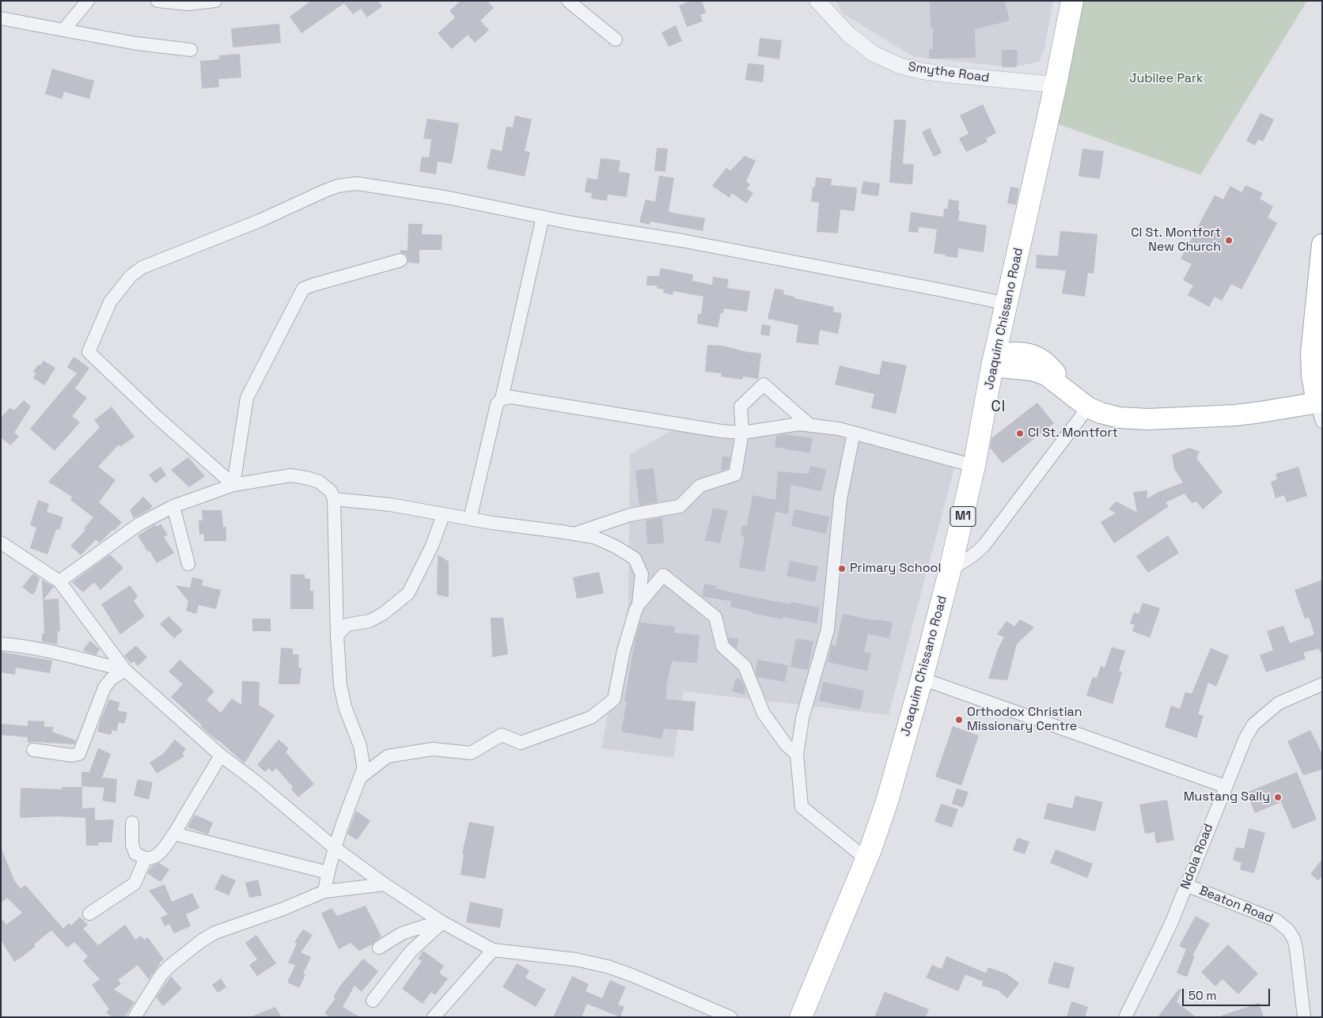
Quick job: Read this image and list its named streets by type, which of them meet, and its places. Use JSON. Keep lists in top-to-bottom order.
{
  "streets": {
    "highway": ["Joaquim Chissano Road", "M1"],
    "street": ["Smythe Road", "Ndola Road", "Beaton Road"]
  },
  "crossings": [
    ["Smythe Road", "Joaquim Chissano Road"],
    ["Ndola Road", "Beaton Road"]
  ],
  "districts": ["CI"],
  "parks": ["Jubilee Park"],
  "places": [
    "CI St. Montfort New Church",
    "CI St. Montfort",
    "Primary School",
    "Orthodox Christian Missionary Centre",
    "Mustang Sally"
  ],
  "scale_bar": "50 m"
}
